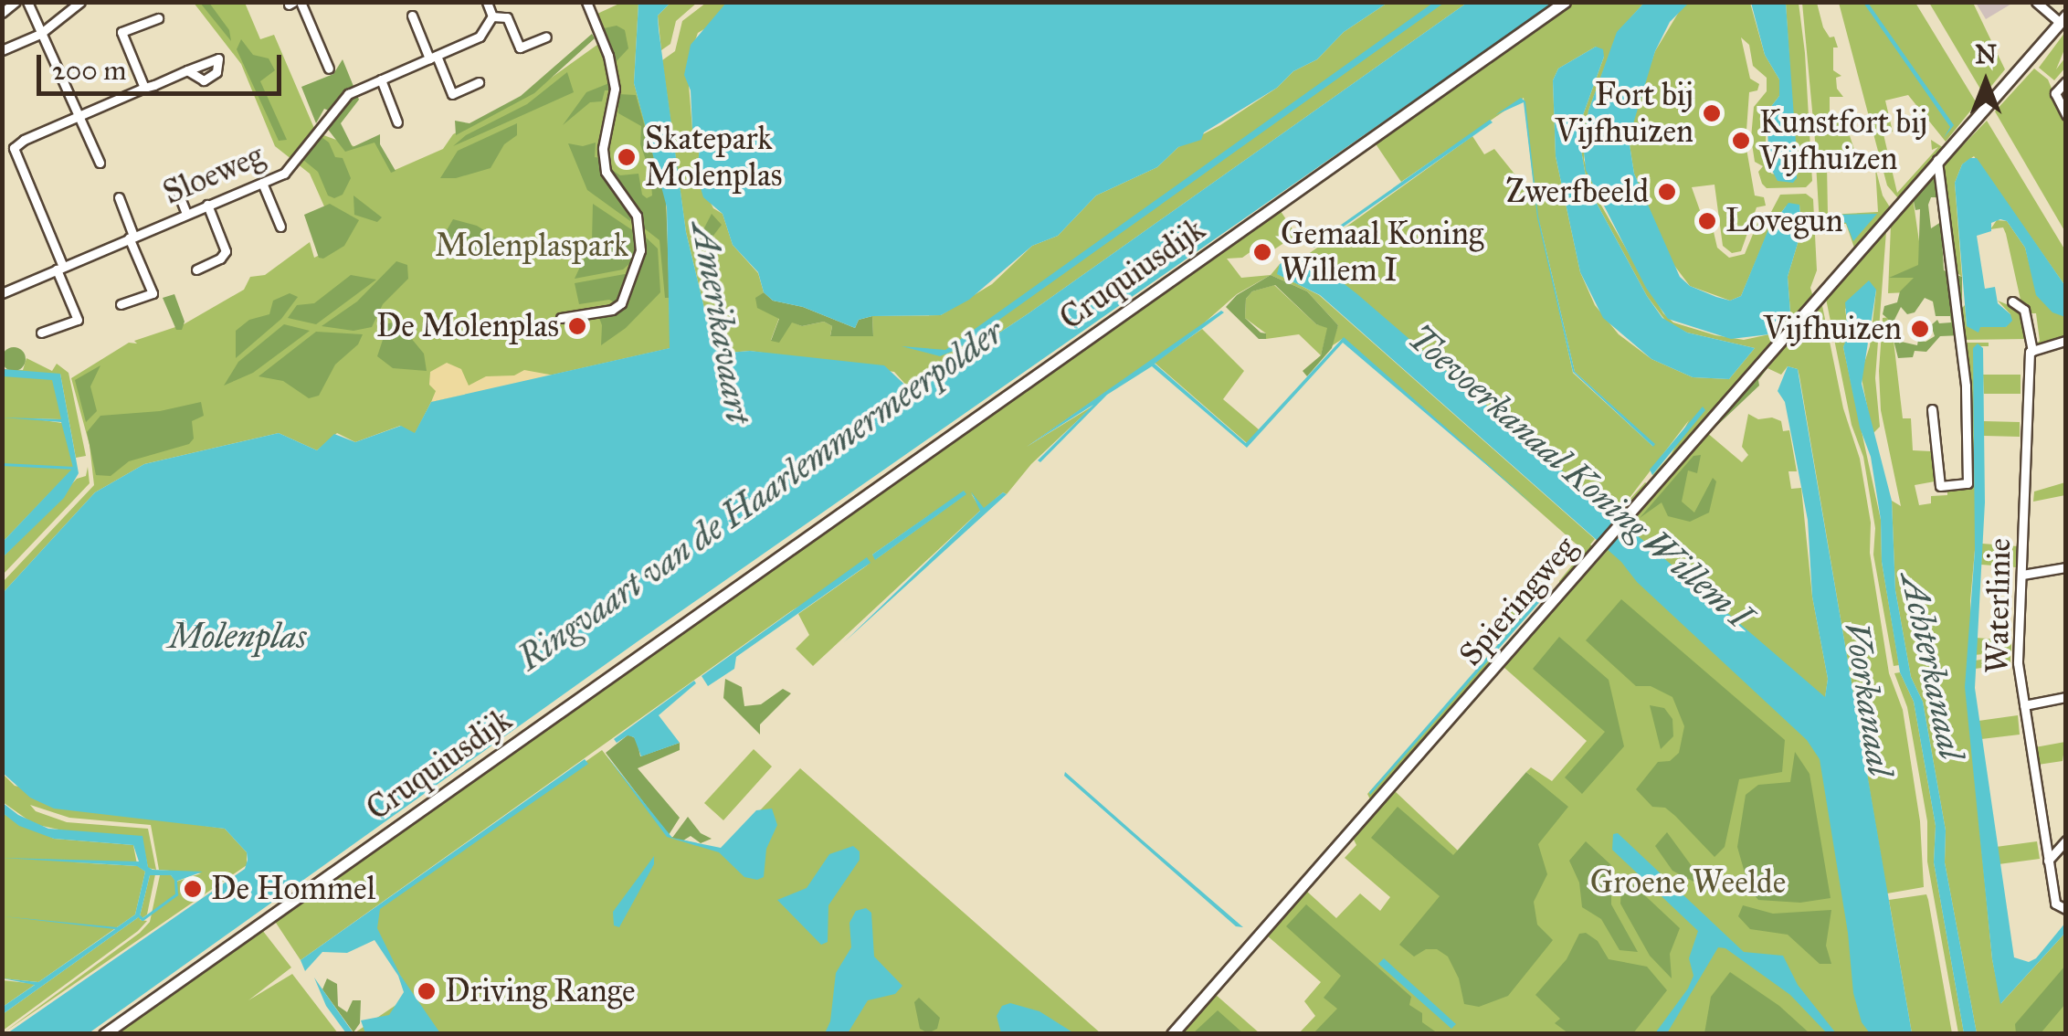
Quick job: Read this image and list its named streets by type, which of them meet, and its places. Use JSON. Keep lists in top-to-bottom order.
{
  "streets": {
    "street": [
      "Sloeweg",
      "Cruquiusdijk",
      "Spieringweg",
      "Waterlinie"
    ]
  },
  "water": [
    "Amerikavaart",
    "Toevoerkanaal Koning Willem I",
    "Ringvaart van de Haarlemmermeerpolder",
    "Molenplas",
    "Achterkanaal",
    "Voorkanaal"
  ],
  "parks": ["Molenplaspark", "Groene Weelde"],
  "places": [
    "Fort bij Vijfhuizen",
    "Kunstfort bij Vijfhuizen",
    "Skatepark Molenplas",
    "Zwerfbeeld",
    "Lovegun",
    "Gemaal Koning Willem I",
    "De Molenplas",
    "Vijfhuizen",
    "De Hommel",
    "Driving Range"
  ],
  "scale_bar": "200 m",
  "north": "top"
}
